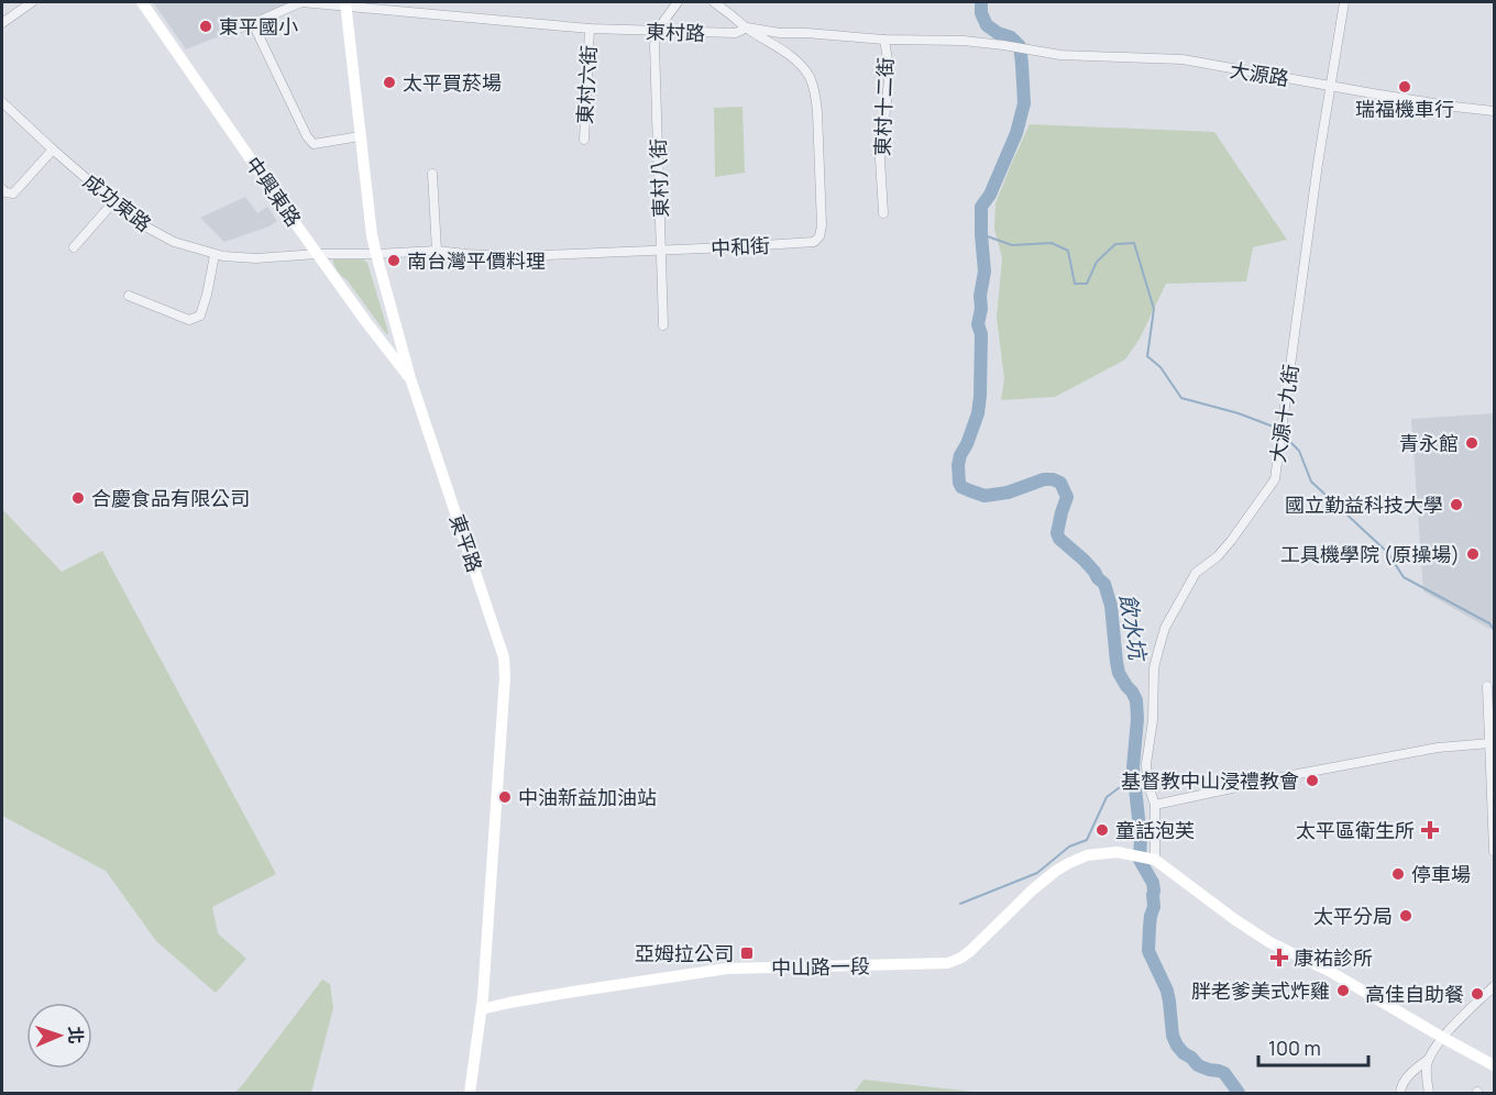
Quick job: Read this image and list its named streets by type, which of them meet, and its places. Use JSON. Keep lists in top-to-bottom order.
{
  "streets": {
    "main road": ["中興東路", "東平路", "中山路一段"],
    "street": [
      "東村路",
      "大源路",
      "東村六街",
      "東村十二街",
      "東村八街",
      "成功東路",
      "中和街",
      "大源十九街"
    ]
  },
  "crossings": [
    ["東村路", "大源路"],
    ["東村路", "東村六街"],
    ["東村路", "東村十二街"],
    ["東村路", "東村八街"],
    ["東村路", "中和街"],
    ["東村路", "東平路"],
    ["大源路", "大源十九街"],
    ["東村八街", "中和街"],
    ["中興東路", "成功東路"],
    ["中興東路", "東平路"],
    ["成功東路", "中和街"],
    ["成功東路", "東平路"],
    ["中和街", "東平路"],
    ["大源十九街", "中山路一段"],
    ["東平路", "中山路一段"]
  ],
  "water": ["飲水坑"],
  "places": {
    "other": [
      "東平國小",
      "太平買菸場",
      "瑞福機車行",
      "南台灣平價料理",
      "青永館",
      "合慶食品有限公司",
      "國立勤益科技大學",
      "工具機學院 (原操場)",
      "基督教中山浸禮教會",
      "中油新益加油站",
      "童話泡芙",
      "停車場",
      "太平分局",
      "胖老爹美式炸雞",
      "高佳自助餐"
    ],
    "health": ["太平區衛生所", "康祐診所"],
    "transit": ["亞姆拉公司"]
  },
  "scale_bar": "100 m",
  "north": "right"
}
